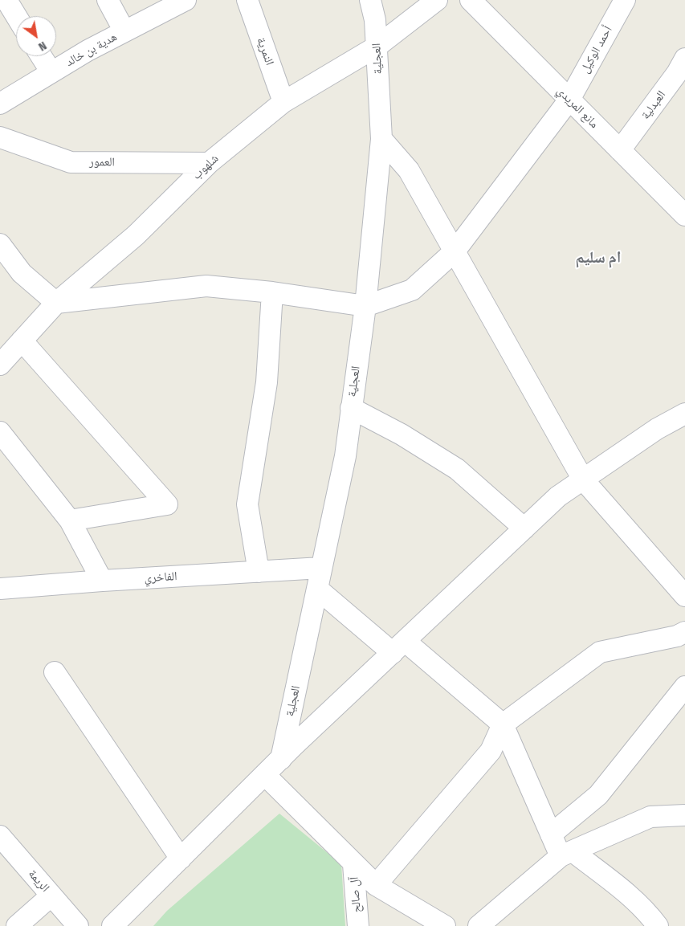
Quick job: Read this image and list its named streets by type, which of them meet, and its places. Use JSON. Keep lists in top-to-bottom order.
{
  "streets": {
    "street": [
      "هدية بن خالد",
      "أحمد الوكيل",
      "النمرية",
      "العجلية",
      "العبدلية",
      "مانع المريدي",
      "العمور",
      "شلهوب",
      "الفاخري",
      "الريمة",
      "آل صالح"
    ]
  },
  "crossings": [
    ["أحمد الوكيل", "العجلية"],
    ["أحمد الوكيل", "مانع المريدي"],
    ["النمرية", "شلهوب"],
    ["العجلية", "شلهوب"],
    ["العجلية", "الفاخري"],
    ["العبدلية", "مانع المريدي"],
    ["العمور", "شلهوب"]
  ],
  "districts": ["ام سليم"],
  "north": "bottom right"
}
